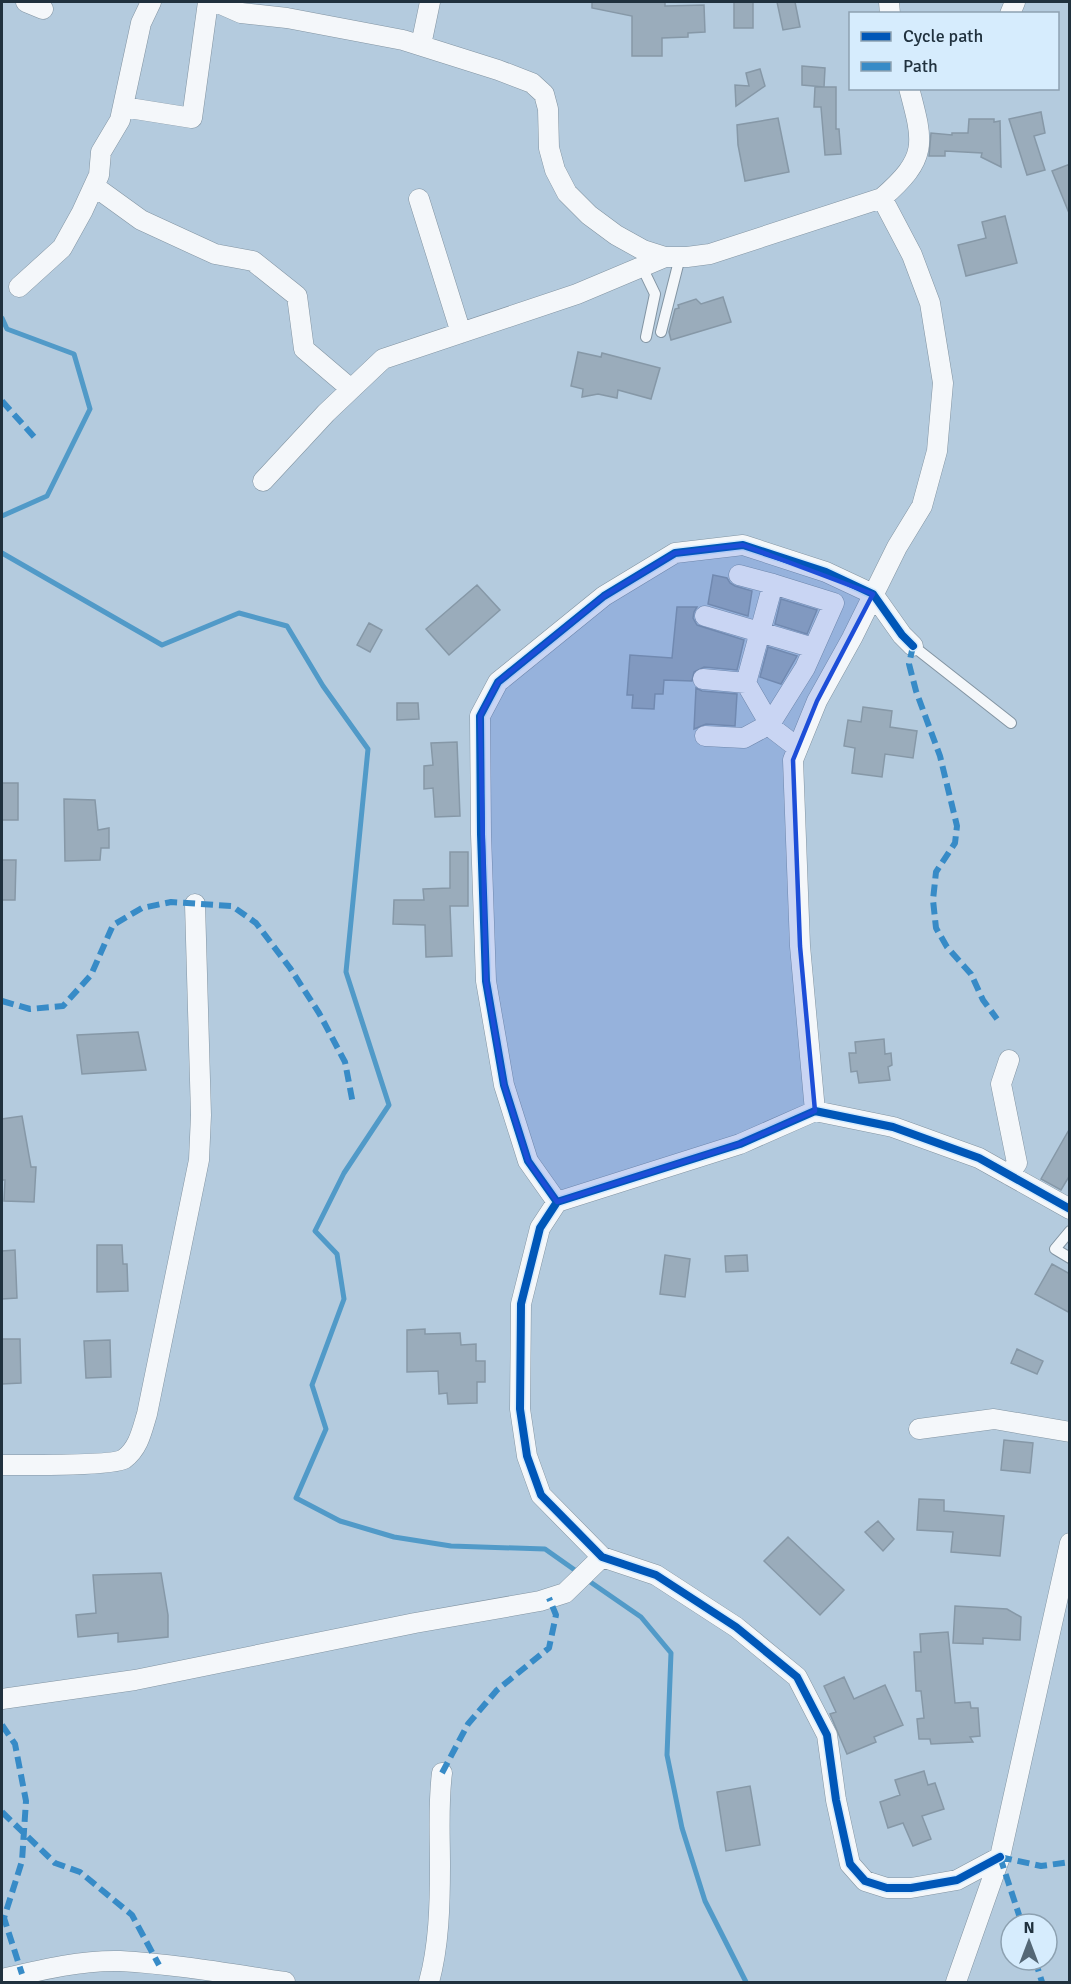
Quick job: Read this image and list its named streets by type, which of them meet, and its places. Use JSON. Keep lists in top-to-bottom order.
{
  "legend": ["Cycle path", "Path"],
  "north": "top"
}
